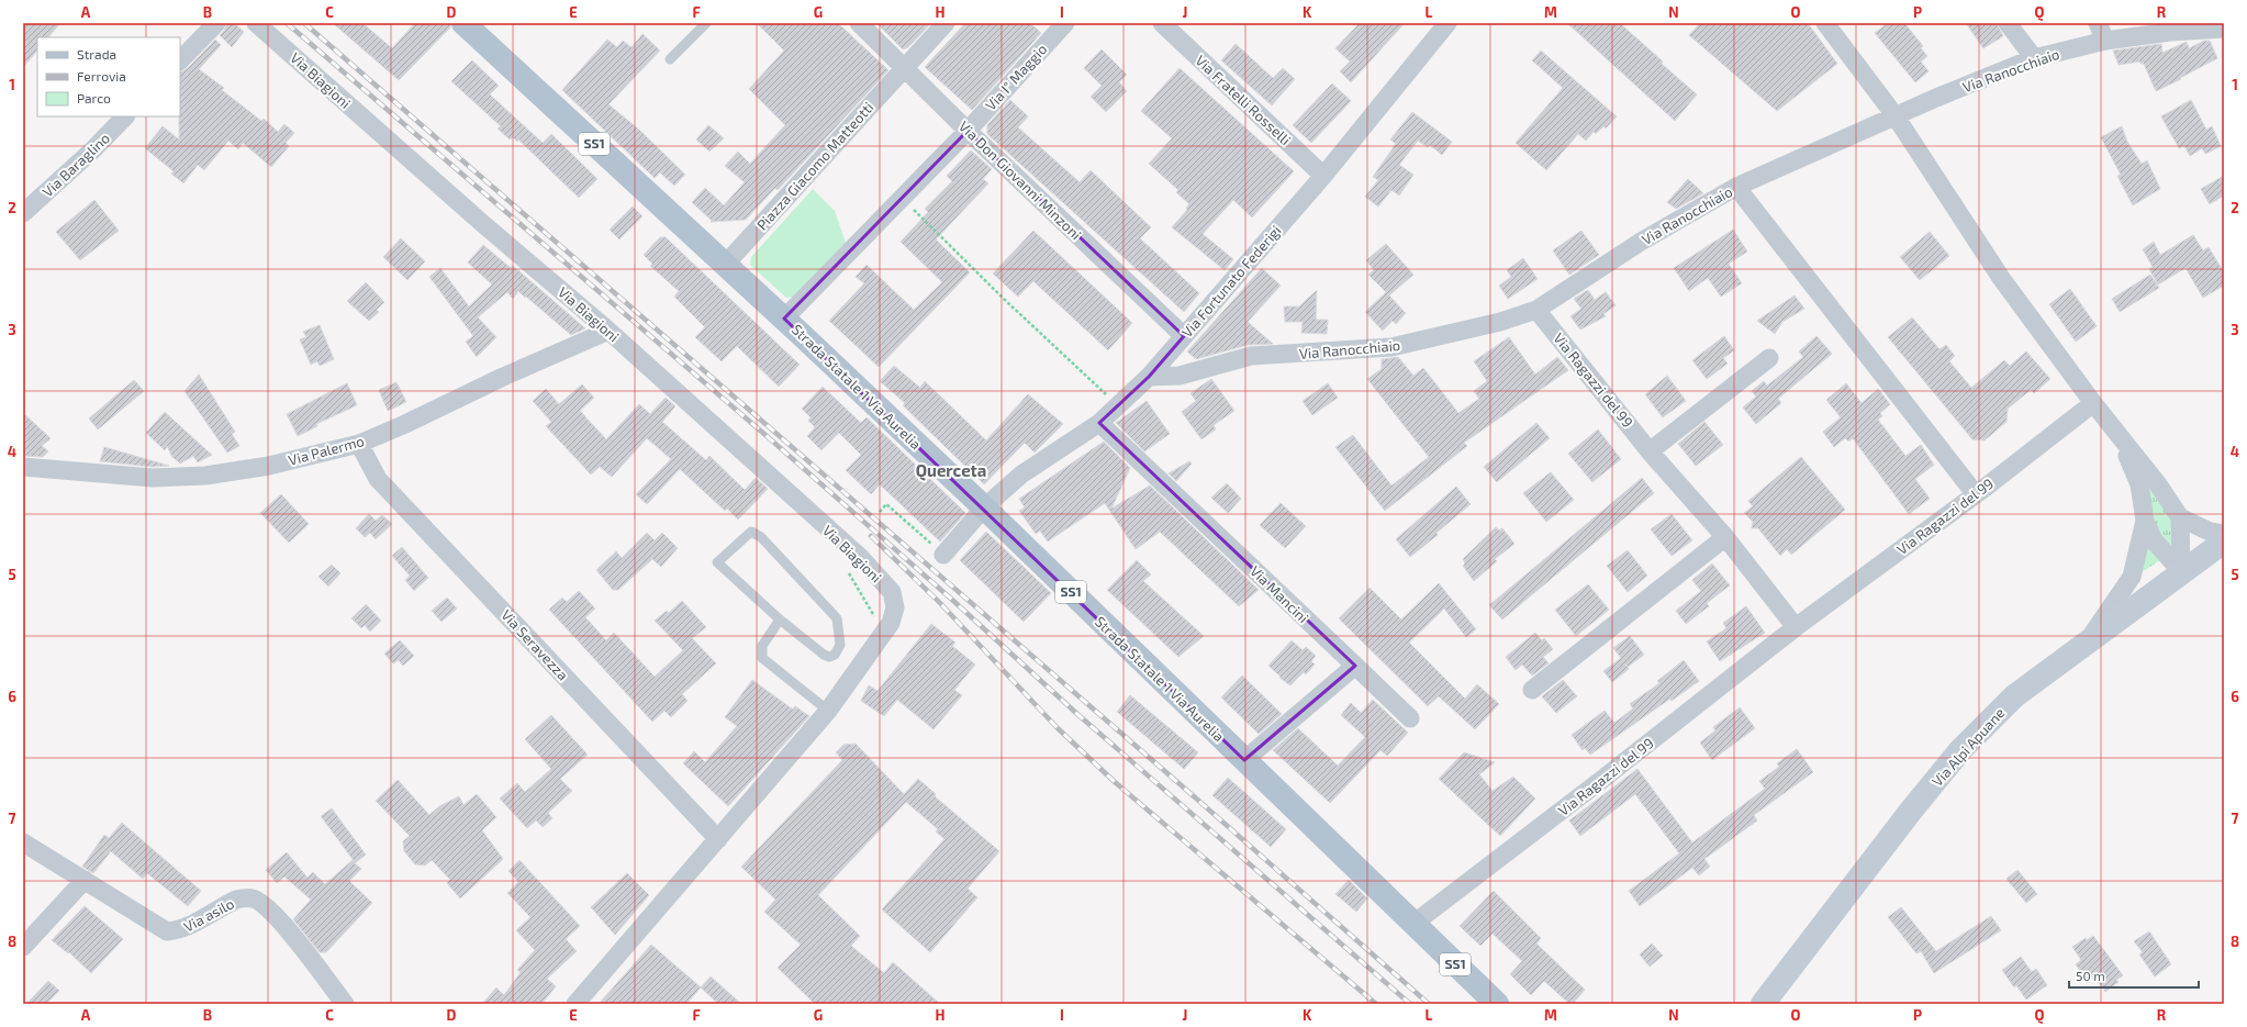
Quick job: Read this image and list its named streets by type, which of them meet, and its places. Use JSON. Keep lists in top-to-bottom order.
{
  "streets": {
    "main road": ["SS1", "Strada Statale 1 Via Aurelia", "Via Alpi Apuane"],
    "street": [
      "Via Ranocchiaio",
      "Via I° Maggio",
      "Via Biagioni",
      "Via Fratelli Rosselli",
      "Via Baraglino",
      "Piazza Giacomo Matteotti",
      "Via Don Giovanni Minzoni",
      "Via Fortunato Federigi",
      "Via Ragazzi del 99",
      "Via Palermo",
      "Via Mancini",
      "Via Seravezza",
      "Via asilo"
    ]
  },
  "crossings": [
    ["Via Ranocchiaio", "Via Fortunato Federigi"],
    ["Via Ranocchiaio", "Via Ragazzi del 99"],
    ["Via I° Maggio", "Via Don Giovanni Minzoni"],
    ["Via Biagioni", "Via Palermo"],
    ["Via Fratelli Rosselli", "Via Fortunato Federigi"],
    ["SS1", "Piazza Giacomo Matteotti"],
    ["SS1", "Strada Statale 1 Via Aurelia"],
    ["Piazza Giacomo Matteotti", "Via Don Giovanni Minzoni"],
    ["Piazza Giacomo Matteotti", "Strada Statale 1 Via Aurelia"],
    ["Via Don Giovanni Minzoni", "Via Fortunato Federigi"],
    ["Via Fortunato Federigi", "Strada Statale 1 Via Aurelia"],
    ["Via Fortunato Federigi", "Via Mancini"],
    ["Via Ragazzi del 99", "Strada Statale 1 Via Aurelia"],
    ["Via Palermo", "Via Seravezza"]
  ],
  "districts": ["Querceta"],
  "legend": ["Strada", "Ferrovia", "Parco"],
  "scale_bar": "50 m",
  "grid": {
    "columns": [
      "A",
      "B",
      "C",
      "D",
      "E",
      "F",
      "G",
      "H",
      "I",
      "J",
      "K",
      "L",
      "M",
      "N",
      "O",
      "P",
      "Q",
      "R"
    ],
    "rows": [
      "1",
      "2",
      "3",
      "4",
      "5",
      "6",
      "7",
      "8"
    ]
  }
}
